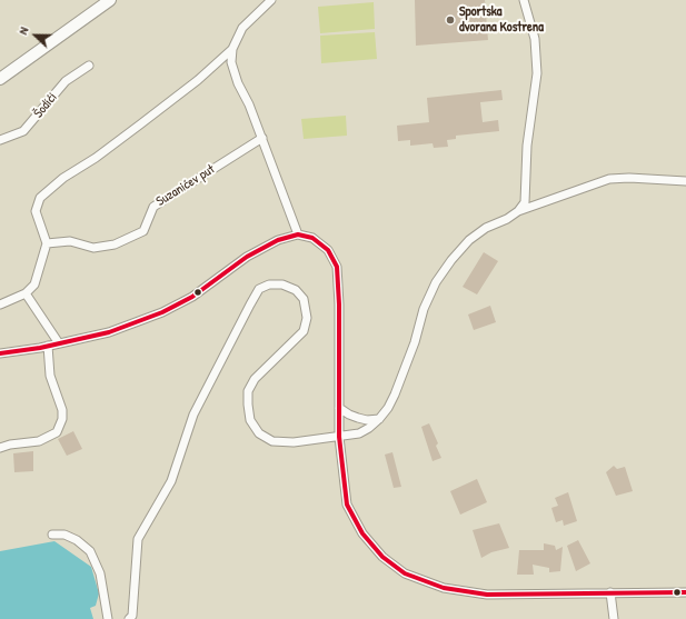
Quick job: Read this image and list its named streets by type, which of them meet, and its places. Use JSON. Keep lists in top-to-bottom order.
{
  "streets": {
    "street": ["Šodići", "Suzanićev put"]
  },
  "places": ["Sportska dvorana Kostrena"],
  "north": "left"
}
